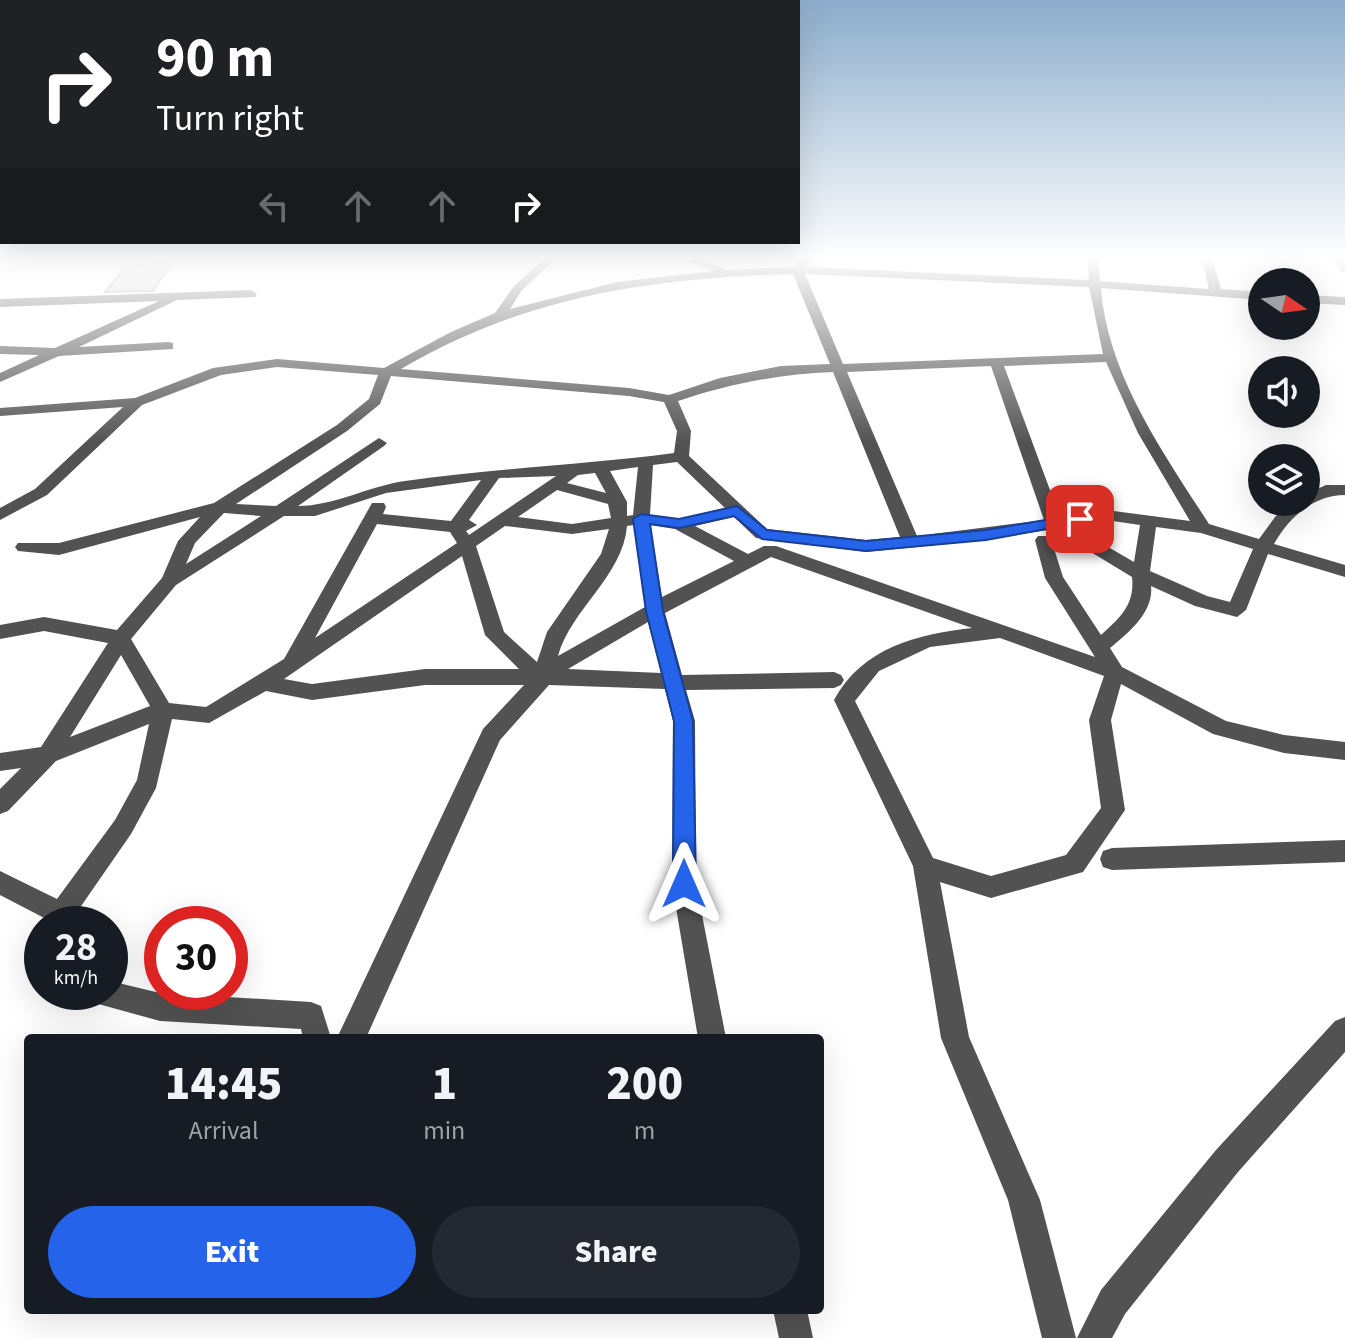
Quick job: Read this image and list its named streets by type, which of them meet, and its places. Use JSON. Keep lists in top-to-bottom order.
{
  "north": "right",
  "page": {
    "turn": ["90 m", "Turn right"],
    "speed": "28 km/h",
    "limit": "30",
    "eta": [
      "14:45",
      "Arrival",
      "1",
      "min",
      "200",
      "m"
    ],
    "buttons": ["Exit", "Share"]
  }
}
